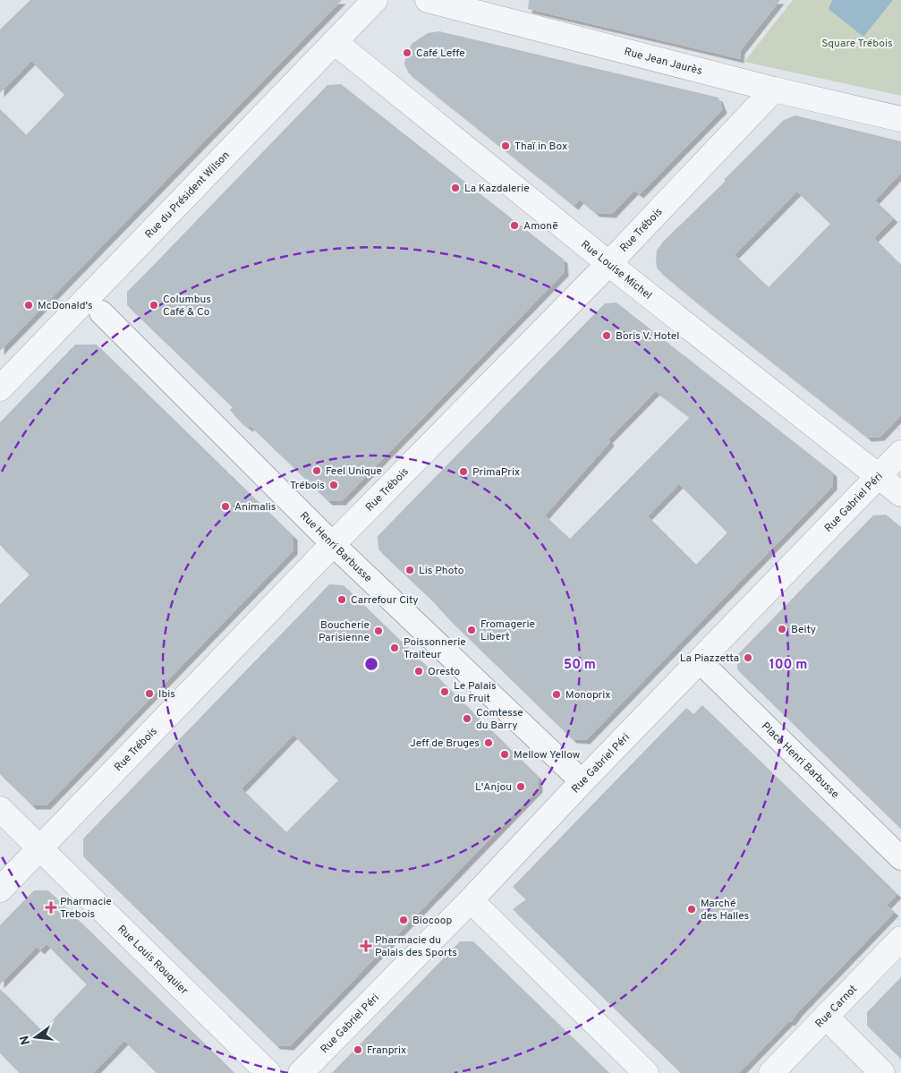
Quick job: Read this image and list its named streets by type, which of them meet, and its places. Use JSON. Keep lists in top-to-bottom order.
{
  "streets": {
    "street": [
      "Rue Jean Jaurès",
      "Rue du Président Wilson",
      "Rue Trébois",
      "Rue Louise Michel",
      "Rue Gabriel Péri",
      "Rue Henri Barbusse",
      "Place Henri Barbusse",
      "Rue Louis Rouquier",
      "Rue Carnot"
    ]
  },
  "crossings": [
    ["Rue Jean Jaurès", "Rue Trébois"],
    ["Rue du Président Wilson", "Rue Louise Michel"],
    ["Rue Trébois", "Rue Louise Michel"],
    ["Rue Trébois", "Rue Henri Barbusse"],
    ["Rue Trébois", "Rue Louis Rouquier"],
    ["Rue Louise Michel", "Rue Gabriel Péri"],
    ["Rue Gabriel Péri", "Place Henri Barbusse"]
  ],
  "parks": ["Square Trébois"],
  "places": {
    "other": [
      "Café Leffe",
      "Thaï in Box",
      "La Kazdalerie",
      "Amonē",
      "McDonald's",
      "Columbus Café & Co",
      "Boris V. Hotel",
      "Feel Unique",
      "PrimaPrix",
      "Trébois",
      "Animalis",
      "Lis Photo",
      "Carrefour City",
      "Beity",
      "Fromagerie Libert",
      "Boucherie Parisienne",
      "Poissonnerie Traiteur",
      "La Piazzetta",
      "Oresto",
      "Le Palais du Fruit",
      "Ibis",
      "Monoprix",
      "Comtesse du Barry",
      "Jeff de Bruges",
      "Mellow Yellow",
      "L'Anjou",
      "Marché des Halles",
      "Biocoop",
      "Franprix"
    ],
    "health": ["Pharmacie Trebois", "Pharmacie du Palais des Sports"]
  },
  "north": "left",
  "rings": ["50 m", "100 m"]
}
